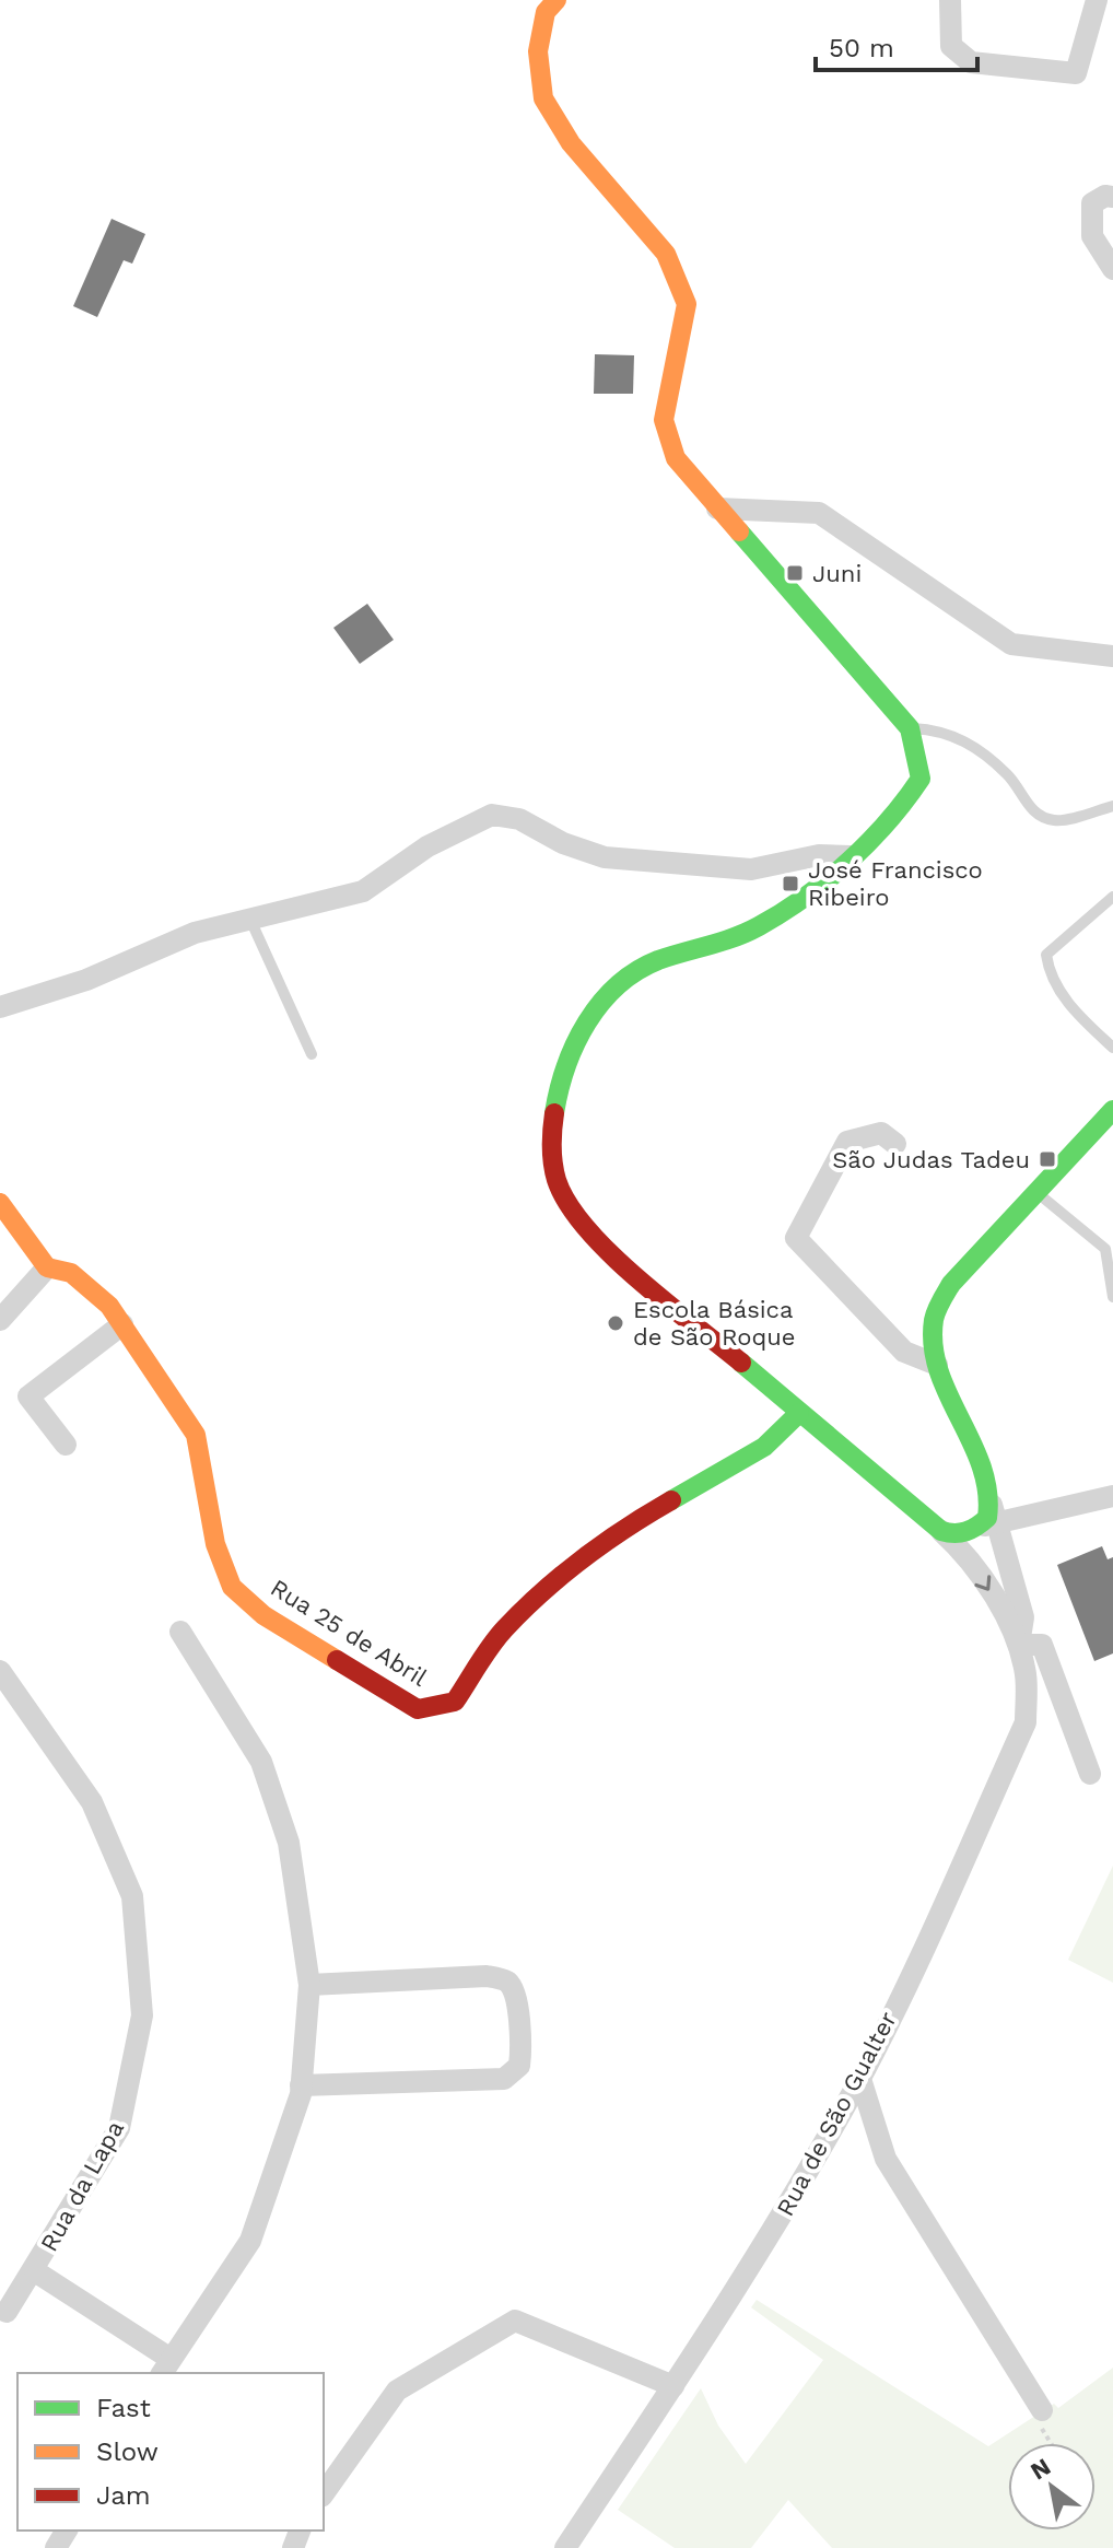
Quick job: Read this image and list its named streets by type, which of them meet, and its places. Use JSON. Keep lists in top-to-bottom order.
{
  "streets": {
    "street": ["Rua 25 de Abril", "Rua de São Gualter", "Rua da Lapa"]
  },
  "places": {
    "transit": ["Juni", "José Francisco Ribeiro", "São Judas Tadeu"],
    "other": ["Escola Básica de São Roque"]
  },
  "legend": ["Fast", "Slow", "Jam"],
  "scale_bar": "50 m",
  "north": "top left"
}
